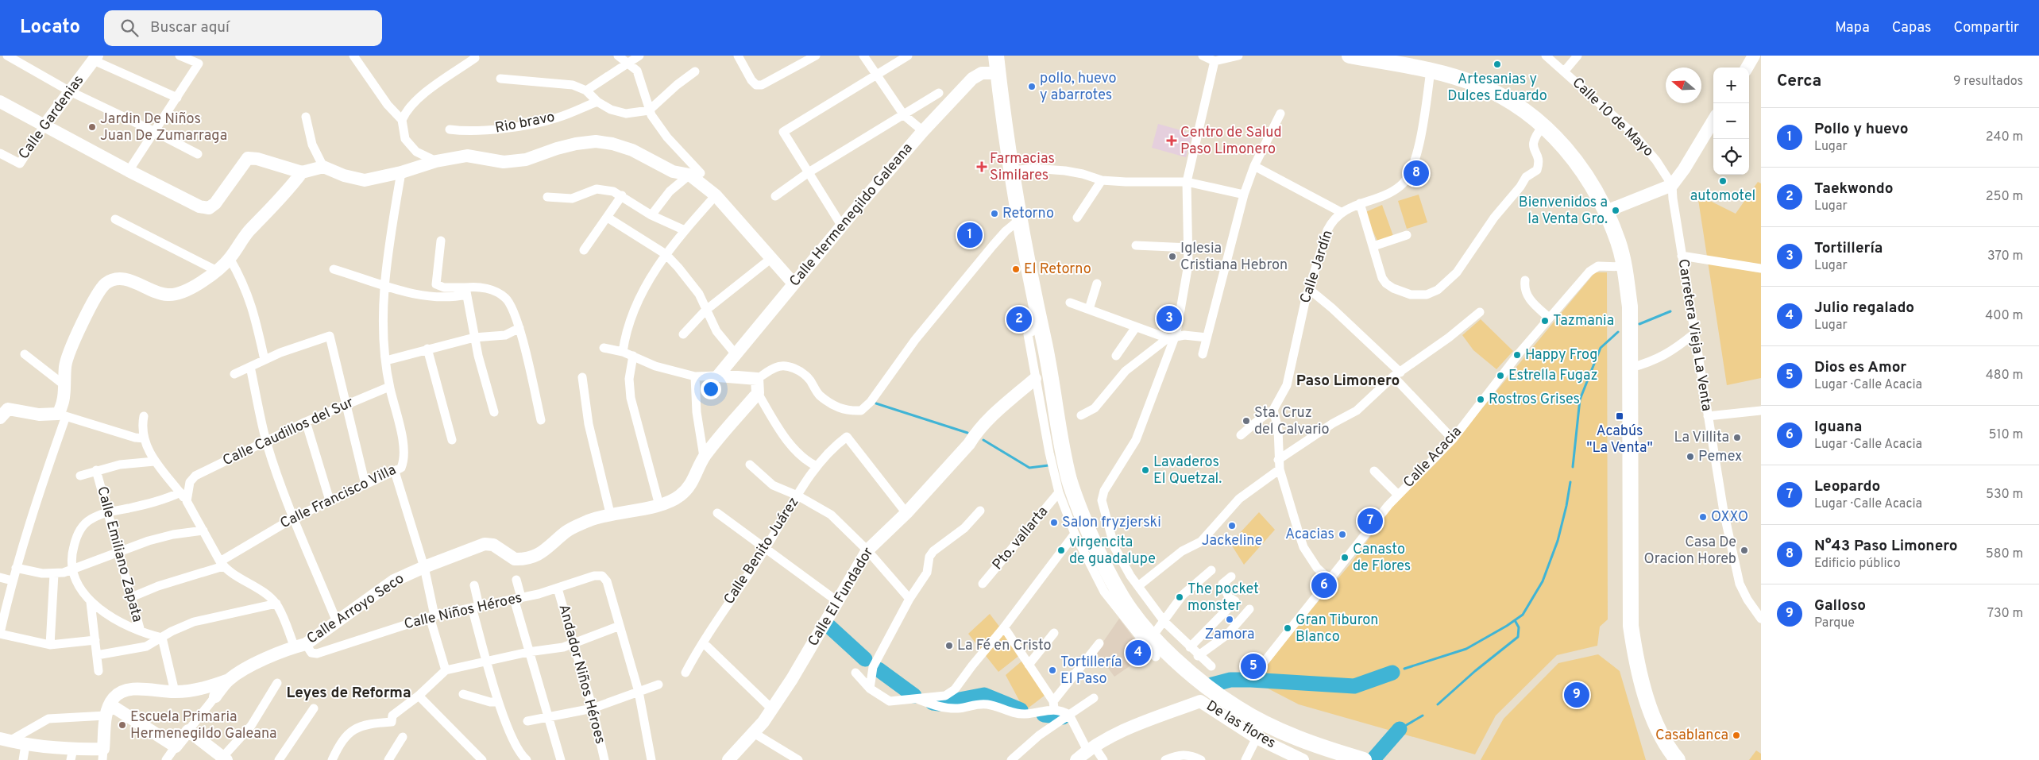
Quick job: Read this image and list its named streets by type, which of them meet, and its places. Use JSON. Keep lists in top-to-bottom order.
{
  "streets": {
    "street": [
      "Calle Gardenias",
      "Calle 10 de Mayo",
      "Rio bravo",
      "Calle Hermenegildo Galeana",
      "Calle Jardín",
      "Carretera Vieja La Venta",
      "Calle Caudillos del Sur",
      "Calle Acacia",
      "Calle Francisco Villa",
      "Pto. vallarta",
      "Calle Benito Juárez",
      "Calle Emiliano Zapata",
      "Calle El Fundador",
      "Calle Arroyo Seco",
      "Calle Niños Héroes",
      "Andador Niños Héroes",
      "De las flores"
    ]
  },
  "crossings": [
    ["Calle 10 de Mayo", "Carretera Vieja La Venta"],
    ["Calle Caudillos del Sur", "Calle Francisco Villa"],
    ["Calle Francisco Villa", "Calle Emiliano Zapata"],
    ["Calle Benito Juárez", "Calle El Fundador"],
    ["Calle Arroyo Seco", "Calle Niños Héroes"],
    ["Calle Niños Héroes", "Andador Niños Héroes"]
  ],
  "districts": ["Paso Limonero", "Leyes de Reforma"],
  "places": {
    "other": [
      "Artesanias y Dulces Eduardo",
      "pollo, huevo y abarrotes",
      "Jardin De Niños Juan De Zumarraga",
      "automotel",
      "Bienvenidos a la Venta Gro.",
      "Retorno",
      "Iglesia Cristiana Hebron",
      "El Retorno",
      "Tazmania",
      "Happy Frog",
      "Estrella Fugaz",
      "Rostros Grises",
      "Sta. Cruz del Calvario",
      "La Villita",
      "Pemex",
      "Lavaderos El Quetzal.",
      "OXXO",
      "Salon fryzjerski",
      "Jackeline",
      "Acacias",
      "virgencita de guadalupe",
      "Casa De Oracion Horeb",
      "Canasto de Flores",
      "The pocket monster",
      "Zamora",
      "Gran Tiburon Blanco",
      "La Fé en Cristo",
      "Tortillería El Paso",
      "Escuela Primaria Hermenegildo Galeana",
      "Casablanca"
    ],
    "health": ["Centro de Salud Paso Limonero", "Farmacias Similares"],
    "transit": ["Acabús \"La Venta\""]
  },
  "north": "left",
  "page": {
    "header": "Locato",
    "search": "Buscar aquí",
    "nav": ["Mapa", "Capas", "Compartir"],
    "heading": ["Cerca", "9 resultados"],
    "map_buttons": ["+", "−"],
    "list": [
      {
        "mark": "1",
        "name": "Pollo y huevo",
        "note": "Lugar",
        "value": "240 m"
      },
      {
        "mark": "2",
        "name": "Taekwondo",
        "note": "Lugar",
        "value": "250 m"
      },
      {
        "mark": "3",
        "name": "Tortillería",
        "note": "Lugar",
        "value": "370 m"
      },
      {
        "mark": "4",
        "name": "Julio regalado",
        "note": "Lugar",
        "value": "400 m"
      },
      {
        "mark": "5",
        "name": "Dios es Amor",
        "note": "Lugar · Calle Acacia",
        "value": "480 m"
      },
      {
        "mark": "6",
        "name": "Iguana",
        "note": "Lugar · Calle Acacia",
        "value": "510 m"
      },
      {
        "mark": "7",
        "name": "Leopardo",
        "note": "Lugar · Calle Acacia",
        "value": "530 m"
      },
      {
        "mark": "8",
        "name": "N°43 Paso Limonero",
        "note": "Edificio público",
        "value": "580 m"
      },
      {
        "mark": "9",
        "name": "Galloso",
        "note": "Parque",
        "value": "730 m"
      }
    ],
    "pins": [
      "8",
      "1",
      "3",
      "2",
      "7",
      "6",
      "4",
      "5",
      "9"
    ]
  }
}
